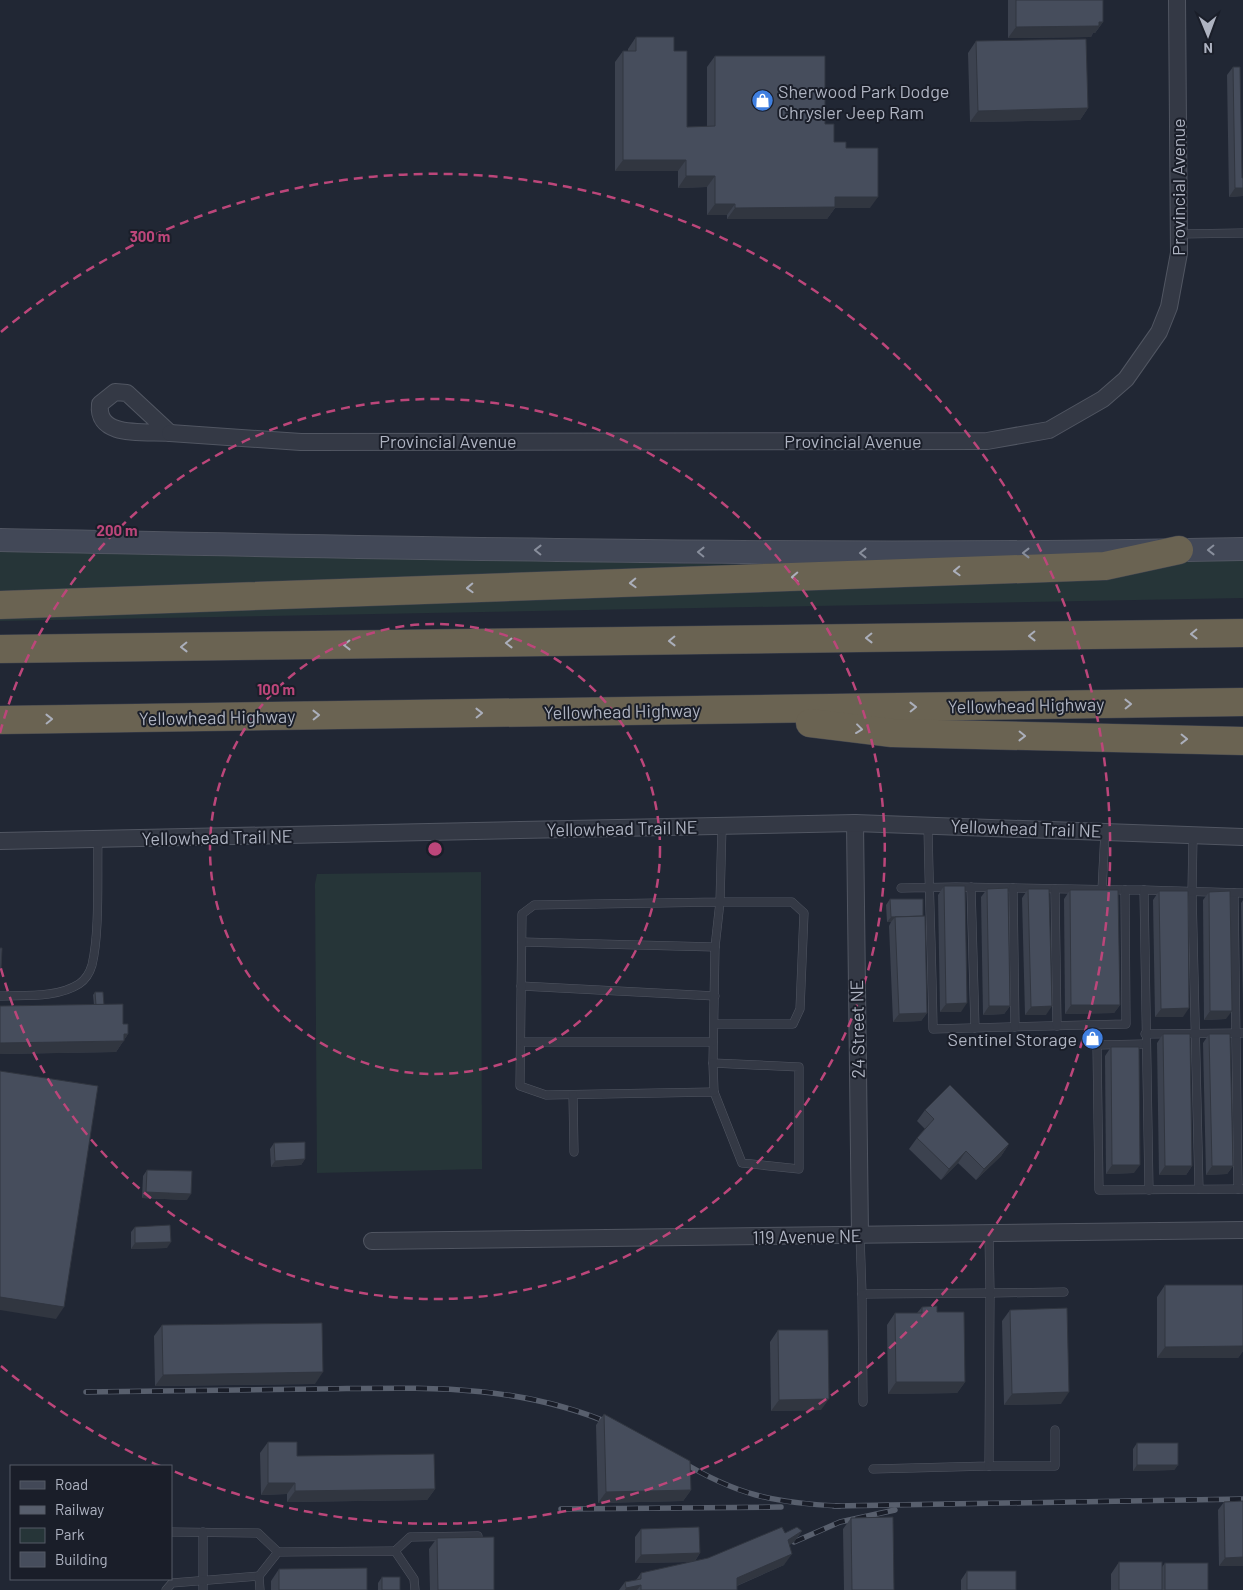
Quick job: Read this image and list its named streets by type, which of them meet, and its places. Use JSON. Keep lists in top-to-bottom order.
{
  "streets": {
    "highway": ["Yellowhead Highway"],
    "street": [
      "Provincial Avenue",
      "Yellowhead Trail NE",
      "24 Street NE",
      "119 Avenue NE"
    ]
  },
  "crossings": [
    ["Yellowhead Trail NE", "24 Street NE"],
    ["24 Street NE", "119 Avenue NE"]
  ],
  "places": {
    "shop": ["Sherwood Park Dodge Chrysler Jeep Ram", "Sentinel Storage"]
  },
  "legend": [
    "Road",
    "Railway",
    "Park",
    "Building"
  ],
  "north": "bottom",
  "rings": ["300 m", "200 m", "100 m"]
}
